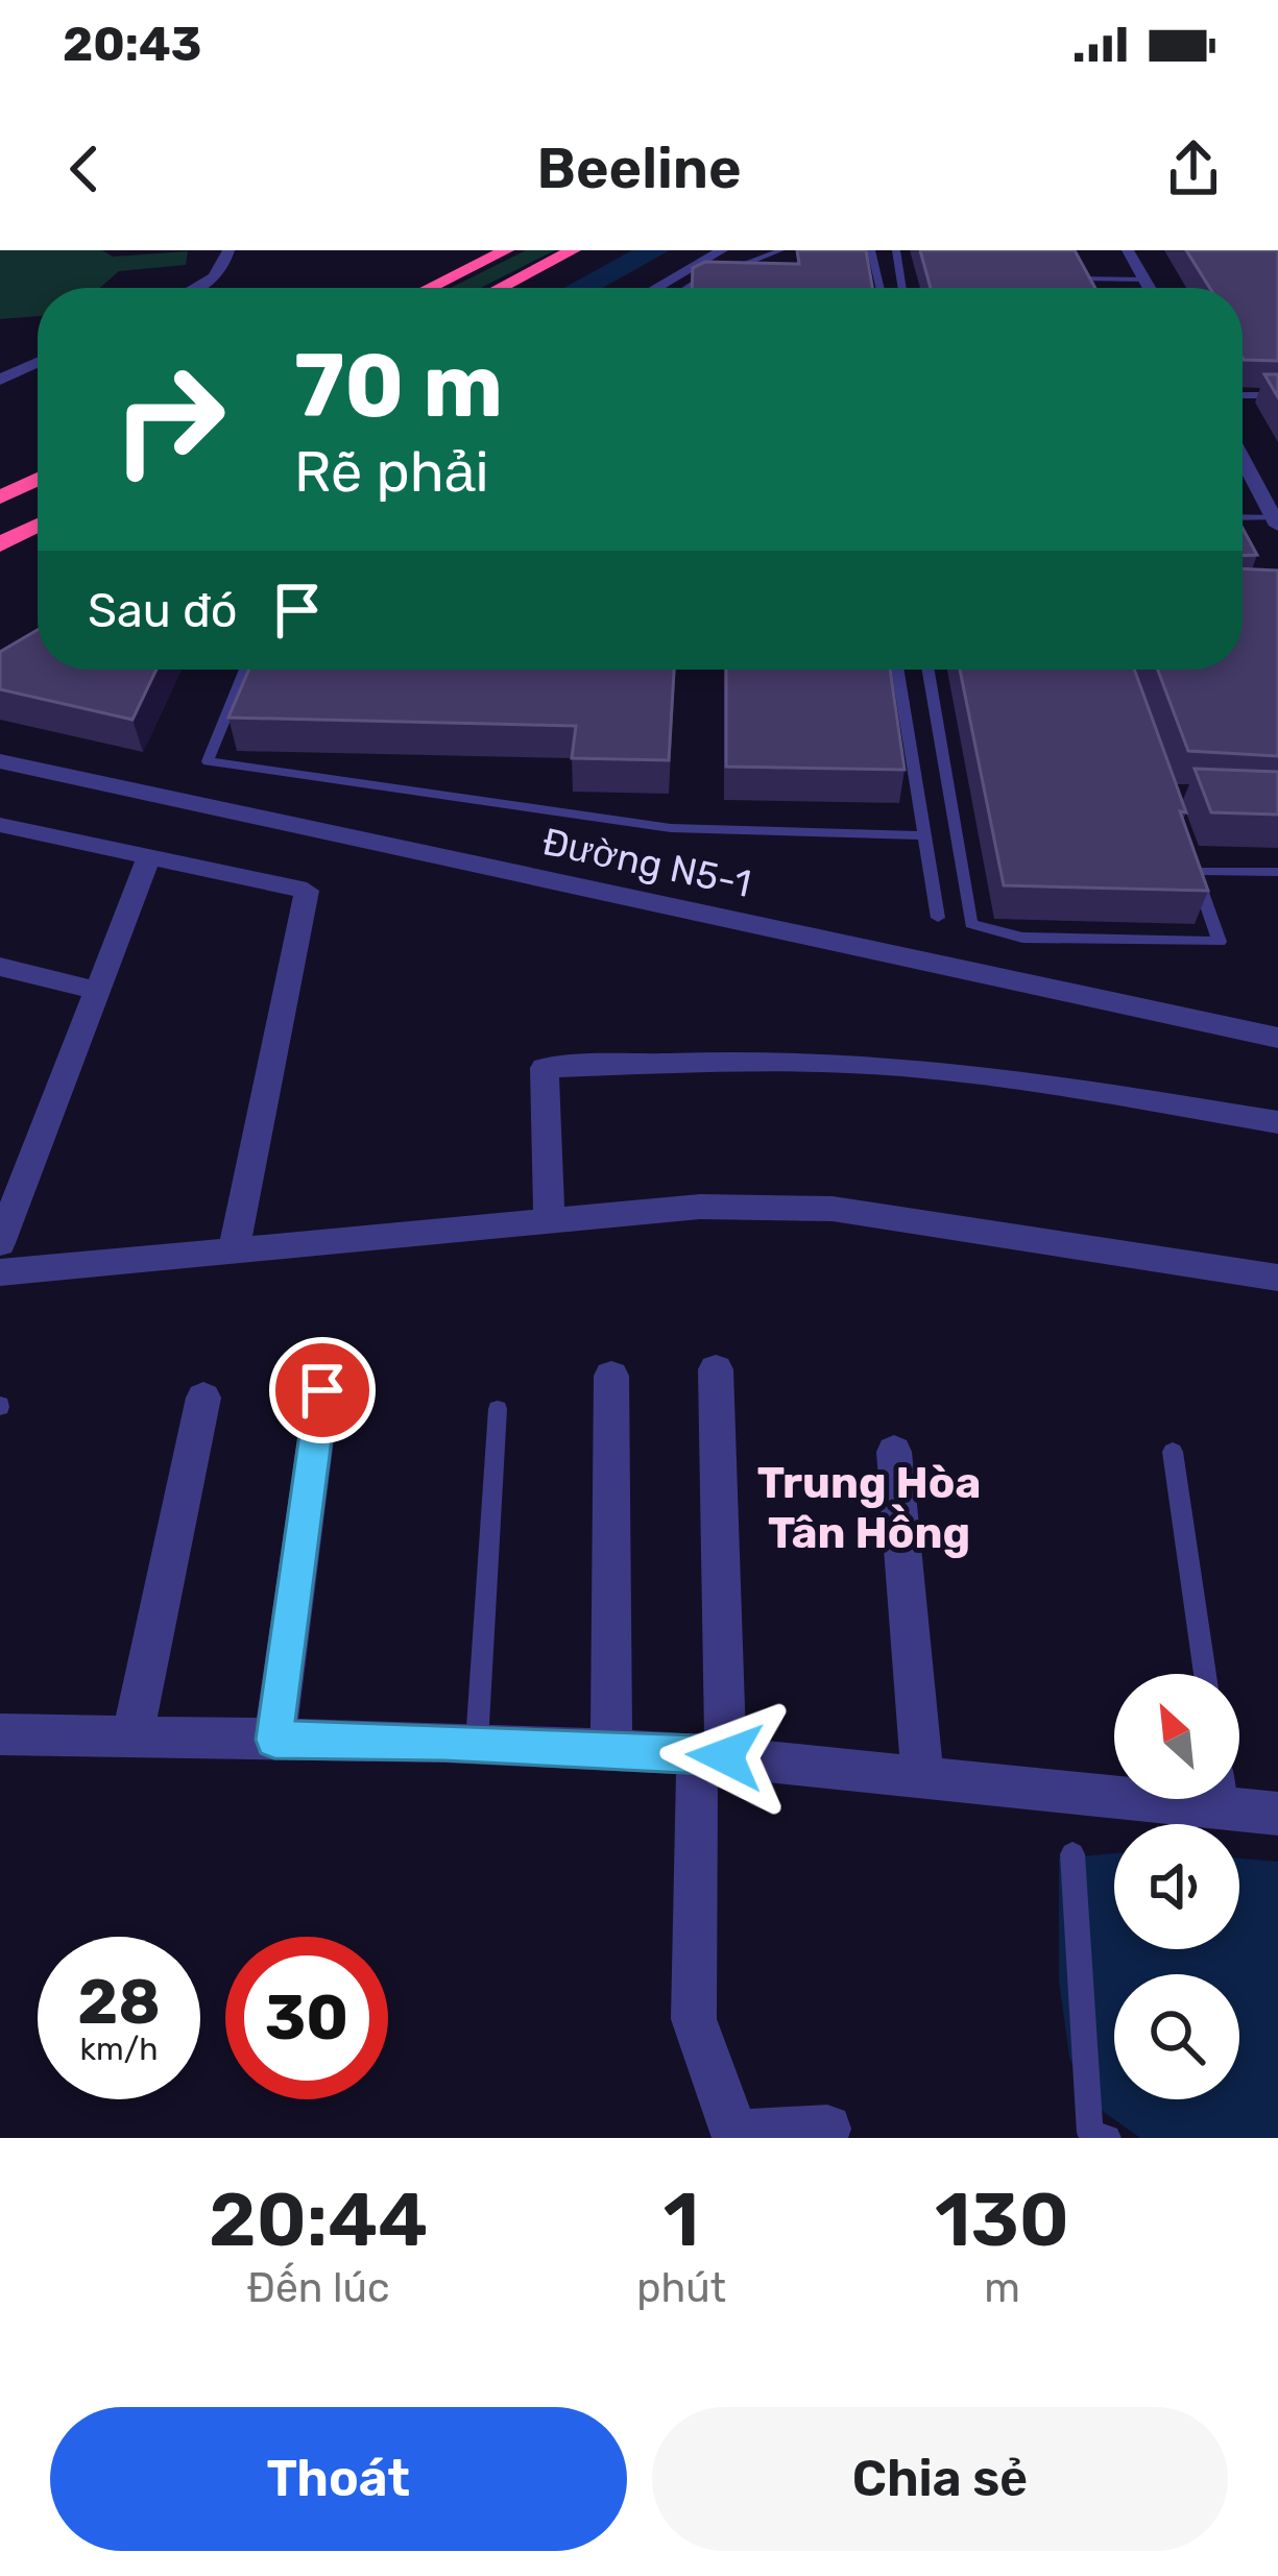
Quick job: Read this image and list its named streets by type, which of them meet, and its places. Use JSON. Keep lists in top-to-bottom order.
{
  "streets": {
    "street": ["Đường N5-1"]
  },
  "districts": ["Trung Hòa Tân Hồng"],
  "north": "top left",
  "page": {
    "status": "20:43",
    "header": "Beeline",
    "turn": ["70 m", "Rẽ phải"],
    "then": "Sau đó",
    "speed": "28 km/h",
    "limit": "30",
    "eta": [
      "20:44",
      "Đến lúc",
      "1",
      "phút",
      "130",
      "m"
    ],
    "buttons": ["Thoát", "Chia sẻ"]
  }
}
